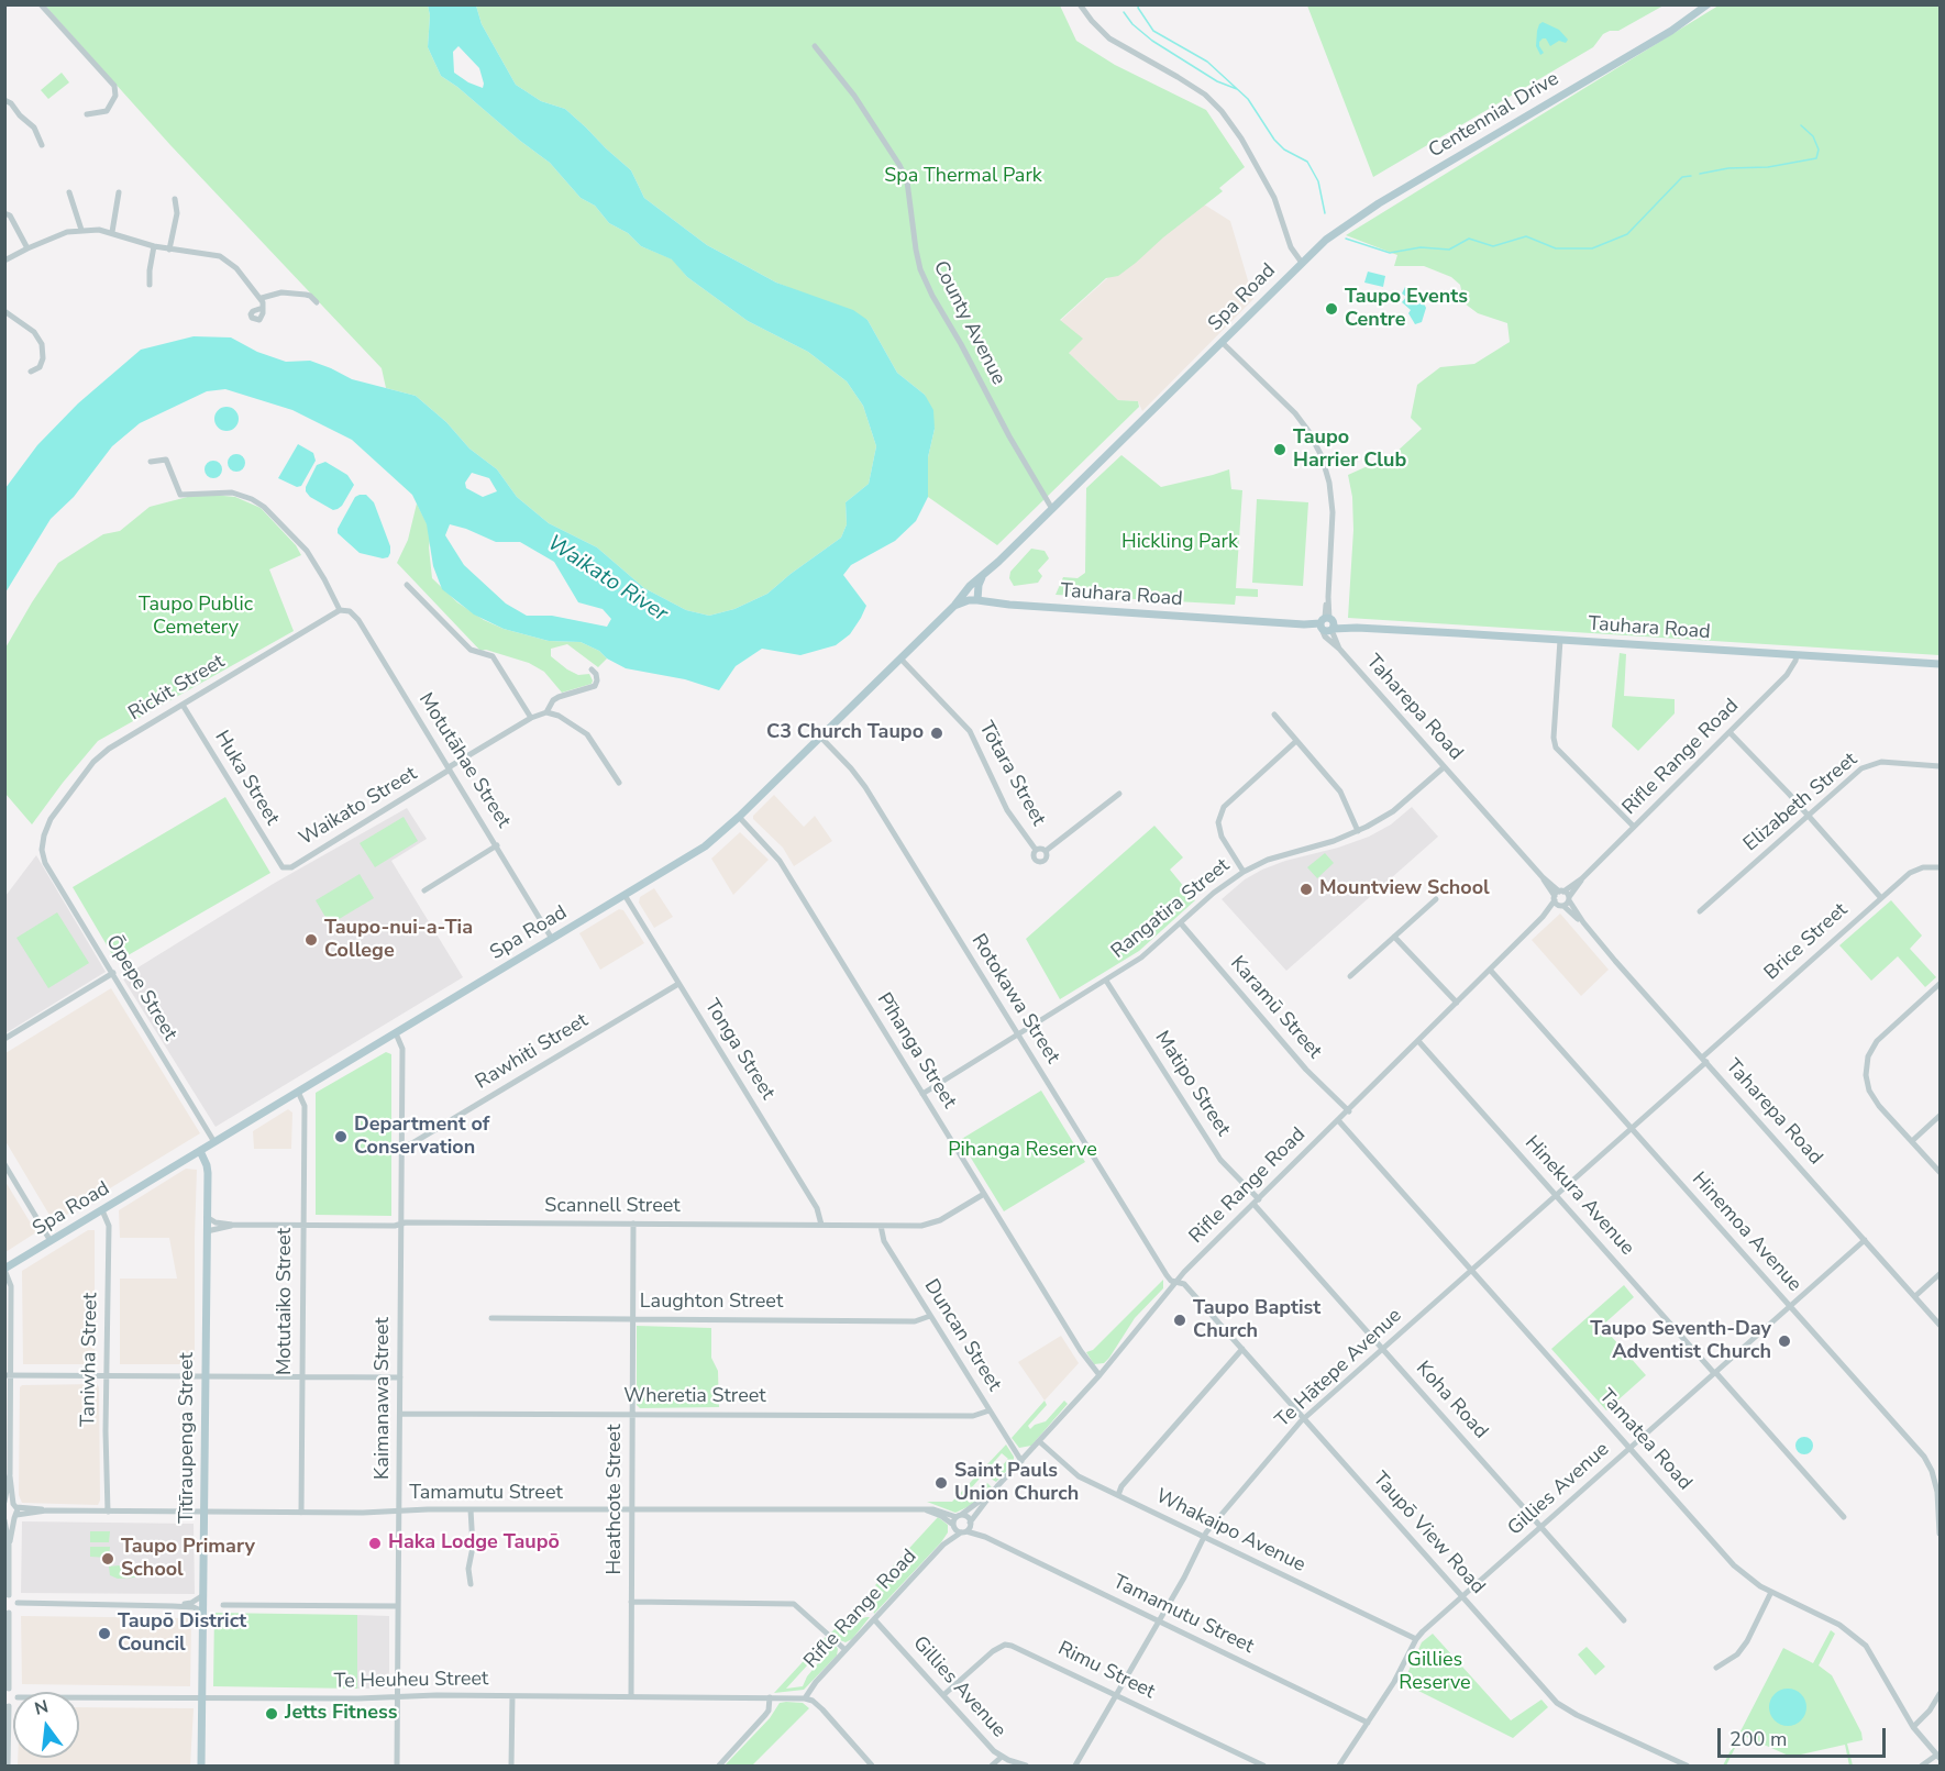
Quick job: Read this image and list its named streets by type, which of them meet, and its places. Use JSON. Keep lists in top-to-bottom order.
{
  "streets": {
    "main road": [
      "Centennial Drive",
      "Spa Road",
      "Tauhara Road",
      "Tītīraupenga Street"
    ],
    "street": [
      "County Avenue",
      "Rickit Street",
      "Taharepa Road",
      "Rifle Range Road",
      "Motutāhae Street",
      "Tōtara Street",
      "Huka Street",
      "Elizabeth Street",
      "Waikato Street",
      "Rangatira Street",
      "Brice Street",
      "Ōpepe Street",
      "Rotokawa Street",
      "Karamū Street",
      "Tonga Street",
      "Pīhanga Street",
      "Rawhiti Street",
      "Matipo Street",
      "Hinekura Avenue",
      "Scannell Street",
      "Hinemoa Avenue",
      "Motutaiko Street",
      "Laughton Street",
      "Duncan Street",
      "Taniwha Street",
      "Te Hātepe Avenue",
      "Wheretia Street",
      "Kaimanawa Street",
      "Koha Road",
      "Tamatea Road",
      "Gillies Avenue",
      "Tamamutu Street",
      "Heathcote Street",
      "Whakaipo Avenue",
      "Taupō View Road",
      "Rimu Street",
      "Te Heuheu Street"
    ]
  },
  "crossings": [
    ["Centennial Drive", "Spa Road"],
    ["Spa Road", "County Avenue"],
    ["Spa Road", "Motutāhae Street"],
    ["Spa Road", "Tōtara Street"],
    ["Spa Road", "Ōpepe Street"],
    ["Spa Road", "Rotokawa Street"],
    ["Spa Road", "Tonga Street"],
    ["Spa Road", "Pīhanga Street"],
    ["Spa Road", "Motutaiko Street"],
    ["Spa Road", "Taniwha Street"],
    ["Spa Road", "Kaimanawa Street"],
    ["Spa Road", "Tītīraupenga Street"],
    ["Tauhara Road", "Taharepa Road"],
    ["Tauhara Road", "Rifle Range Road"],
    ["Rickit Street", "Motutāhae Street"],
    ["Rickit Street", "Huka Street"],
    ["Rickit Street", "Ōpepe Street"],
    ["Taharepa Road", "Rifle Range Road"],
    ["Taharepa Road", "Rangatira Street"],
    ["Taharepa Road", "Brice Street"],
    ["Taharepa Road", "Te Hātepe Avenue"],
    ["Taharepa Road", "Gillies Avenue"],
    ["Rifle Range Road", "Rotokawa Street"],
    ["Rifle Range Road", "Karamū Street"],
    ["Rifle Range Road", "Pīhanga Street"],
    ["Rifle Range Road", "Matipo Street"],
    ["Rifle Range Road", "Hinekura Avenue"],
    ["Rifle Range Road", "Hinemoa Avenue"],
    ["Rifle Range Road", "Duncan Street"],
    ["Rifle Range Road", "Koha Road"],
    ["Rifle Range Road", "Tamatea Road"],
    ["Rifle Range Road", "Gillies Avenue"],
    ["Rifle Range Road", "Tamamutu Street"],
    ["Rifle Range Road", "Whakaipo Avenue"],
    ["Rifle Range Road", "Taupō View Road"],
    ["Rifle Range Road", "Te Heuheu Street"],
    ["Motutāhae Street", "Waikato Street"],
    ["Huka Street", "Waikato Street"],
    ["Rangatira Street", "Rotokawa Street"],
    ["Rangatira Street", "Karamū Street"],
    ["Rangatira Street", "Pīhanga Street"],
    ["Rangatira Street", "Matipo Street"],
    ["Brice Street", "Te Hātepe Avenue"],
    ["Rotokawa Street", "Taupō View Road"],
    ["Tonga Street", "Rawhiti Street"],
    ["Tonga Street", "Scannell Street"],
    ["Pīhanga Street", "Scannell Street"],
    ["Rawhiti Street", "Kaimanawa Street"],
    ["Matipo Street", "Koha Road"],
    ["Hinekura Avenue", "Te Hātepe Avenue"],
    ["Hinekura Avenue", "Gillies Avenue"],
    ["Scannell Street", "Motutaiko Street"],
    ["Scannell Street", "Duncan Street"],
    ["Scannell Street", "Kaimanawa Street"],
    ["Scannell Street", "Tītīraupenga Street"],
    ["Scannell Street", "Heathcote Street"],
    ["Hinemoa Avenue", "Te Hātepe Avenue"],
    ["Hinemoa Avenue", "Gillies Avenue"],
    ["Motutaiko Street", "Tamamutu Street"],
    ["Laughton Street", "Duncan Street"],
    ["Laughton Street", "Heathcote Street"],
    ["Duncan Street", "Wheretia Street"],
    ["Taniwha Street", "Tamamutu Street"],
    ["Te Hātepe Avenue", "Koha Road"],
    ["Te Hātepe Avenue", "Tamatea Road"],
    ["Te Hātepe Avenue", "Tamamutu Street"],
    ["Te Hātepe Avenue", "Whakaipo Avenue"],
    ["Te Hātepe Avenue", "Taupō View Road"],
    ["Te Hātepe Avenue", "Rimu Street"],
    ["Wheretia Street", "Kaimanawa Street"],
    ["Wheretia Street", "Heathcote Street"],
    ["Kaimanawa Street", "Tamamutu Street"],
    ["Kaimanawa Street", "Te Heuheu Street"],
    ["Koha Road", "Gillies Avenue"],
    ["Tītīraupenga Street", "Tamamutu Street"],
    ["Tītīraupenga Street", "Te Heuheu Street"],
    ["Tamatea Road", "Gillies Avenue"],
    ["Gillies Avenue", "Tamamutu Street"],
    ["Gillies Avenue", "Whakaipo Avenue"],
    ["Gillies Avenue", "Taupō View Road"],
    ["Gillies Avenue", "Rimu Street"],
    ["Tamamutu Street", "Heathcote Street"],
    ["Heathcote Street", "Te Heuheu Street"]
  ],
  "water": ["Waikato River"],
  "parks": [
    "Spa Thermal Park",
    "Hickling Park",
    "Taupo Public Cemetery",
    "Pihanga Reserve",
    "Gillies Reserve"
  ],
  "places": [
    "Taupo Events Centre",
    "Taupo Harrier Club",
    "C3 Church Taupo",
    "Mountview School",
    "Taupo-nui-a-Tia College",
    "Department of Conservation",
    "Taupo Baptist Church",
    "Taupo Seventh-Day Adventist Church",
    "Saint Pauls Union Church",
    "Haka Lodge Taupō",
    "Taupo Primary School",
    "Taupō District Council",
    "Jetts Fitness"
  ],
  "scale_bar": "200 m",
  "north": "top"
}
